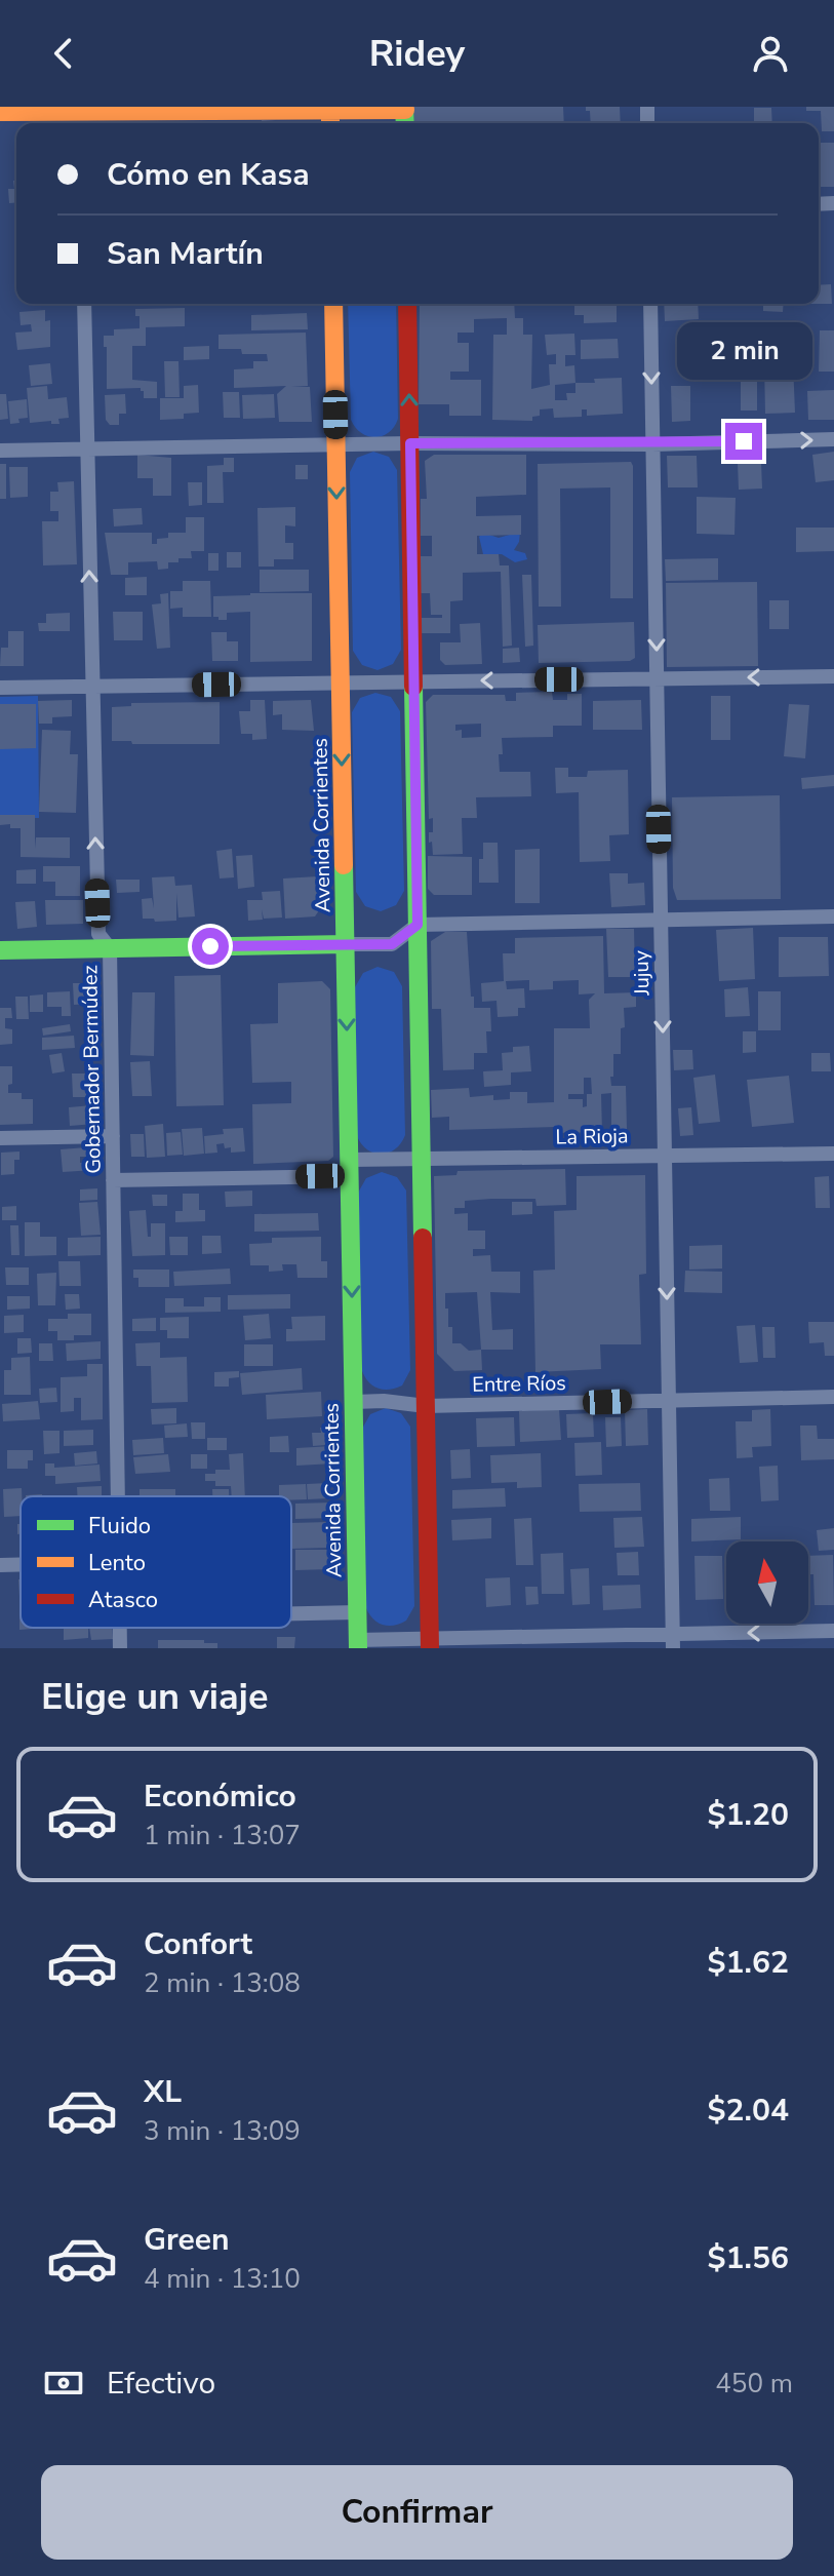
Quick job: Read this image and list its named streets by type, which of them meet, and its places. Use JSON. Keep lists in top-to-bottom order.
{
  "streets": {
    "main road": ["Avenida Corrientes"],
    "street": [
      "Jujuy",
      "Gobernador Bermúdez",
      "La Rioja",
      "Entre Ríos"
    ]
  },
  "crossings": [
    ["Avenida Corrientes", "La Rioja"],
    ["Avenida Corrientes", "Entre Ríos"],
    ["Jujuy", "La Rioja"],
    ["Jujuy", "Entre Ríos"],
    ["Gobernador Bermúdez", "La Rioja"]
  ],
  "one_way": ["Jujuy", "Gobernador Bermúdez"],
  "legend": ["Fluido", "Lento", "Atasco"],
  "north": "top",
  "page": {
    "header": "Ridey",
    "banner": ["Cómo en Kasa", "San Martín"],
    "bubble": "2 min",
    "heading": "Elige un viaje",
    "list": [
      {
        "name": "Económico",
        "note": "1 min · 13:07",
        "value": "$1.20"
      },
      {
        "name": "Confort",
        "note": "2 min · 13:08",
        "value": "$1.62"
      },
      {
        "name": "XL",
        "note": "3 min · 13:09",
        "value": "$2.04"
      },
      {
        "name": "Green",
        "note": "4 min · 13:10",
        "value": "$1.56"
      }
    ],
    "pay": ["Efectivo", "450 m"],
    "buttons": "Confirmar"
  }
}
